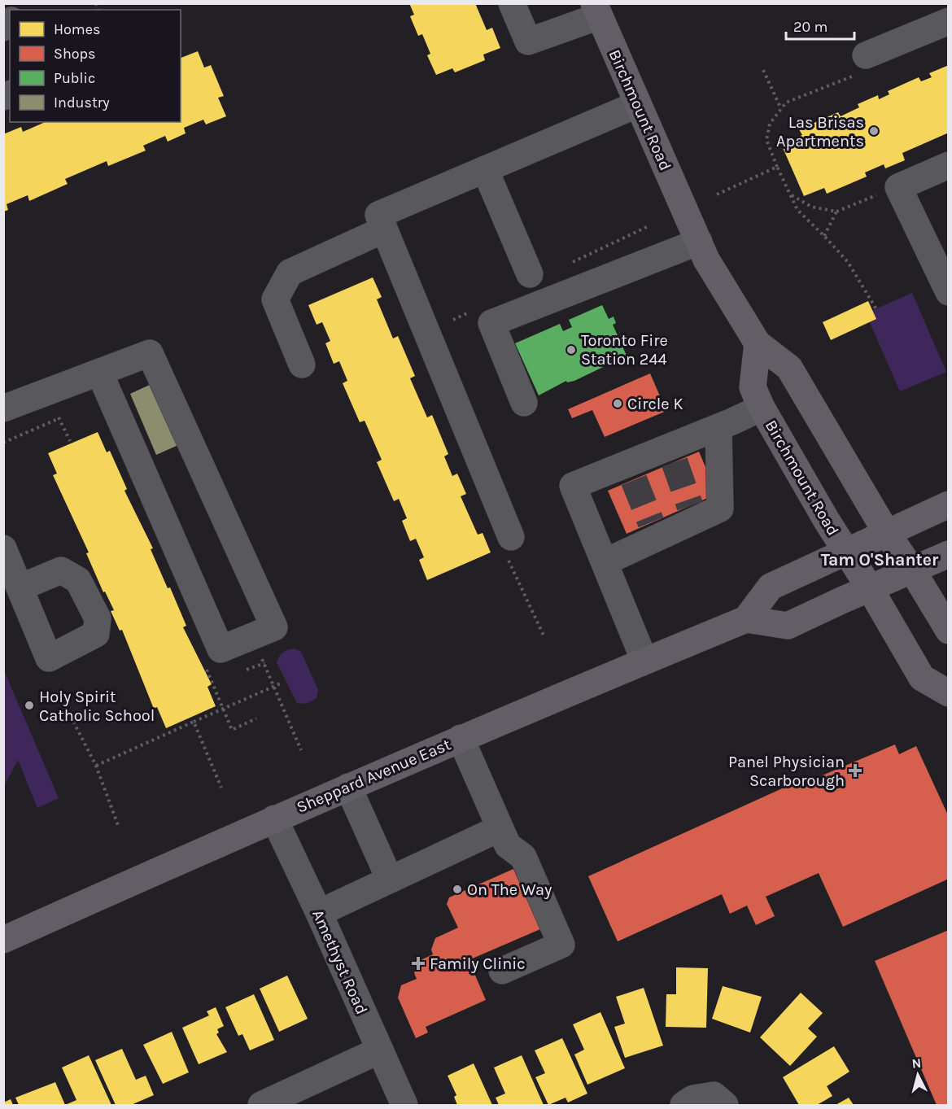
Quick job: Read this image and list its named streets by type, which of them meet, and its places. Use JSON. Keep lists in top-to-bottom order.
{
  "streets": {
    "main road": ["Birchmount Road", "Sheppard Avenue East"],
    "street": ["Amethyst Road"]
  },
  "crossings": [
    ["Sheppard Avenue East", "Amethyst Road"]
  ],
  "districts": ["Tam O'Shanter"],
  "places": {
    "other": [
      "Las Brisas Apartments",
      "Toronto Fire Station 244",
      "Circle K",
      "Holy Spirit Catholic School",
      "On The Way"
    ],
    "health": ["Panel Physician Scarborough", "Family Clinic"]
  },
  "legend": [
    "Homes",
    "Shops",
    "Public",
    "Industry"
  ],
  "scale_bar": "20 m",
  "north": "top"
}
